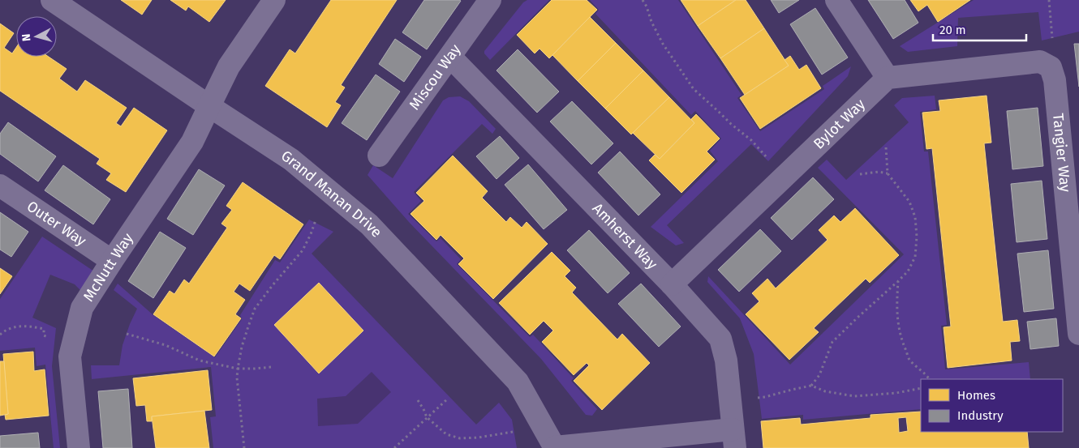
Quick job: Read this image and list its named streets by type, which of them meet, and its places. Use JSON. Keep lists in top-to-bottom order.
{
  "streets": {
    "street": [
      "Miscou Way",
      "Bylot Way",
      "Tangier Way",
      "Grand Manan Drive",
      "Outer Way",
      "Amherst Way",
      "McNutt Way"
    ]
  },
  "crossings": [
    ["Miscou Way", "Amherst Way"],
    ["Bylot Way", "Amherst Way"],
    ["Grand Manan Drive", "McNutt Way"],
    ["Outer Way", "McNutt Way"]
  ],
  "legend": ["Homes", "Industry"],
  "scale_bar": "20 m",
  "north": "left"
}
